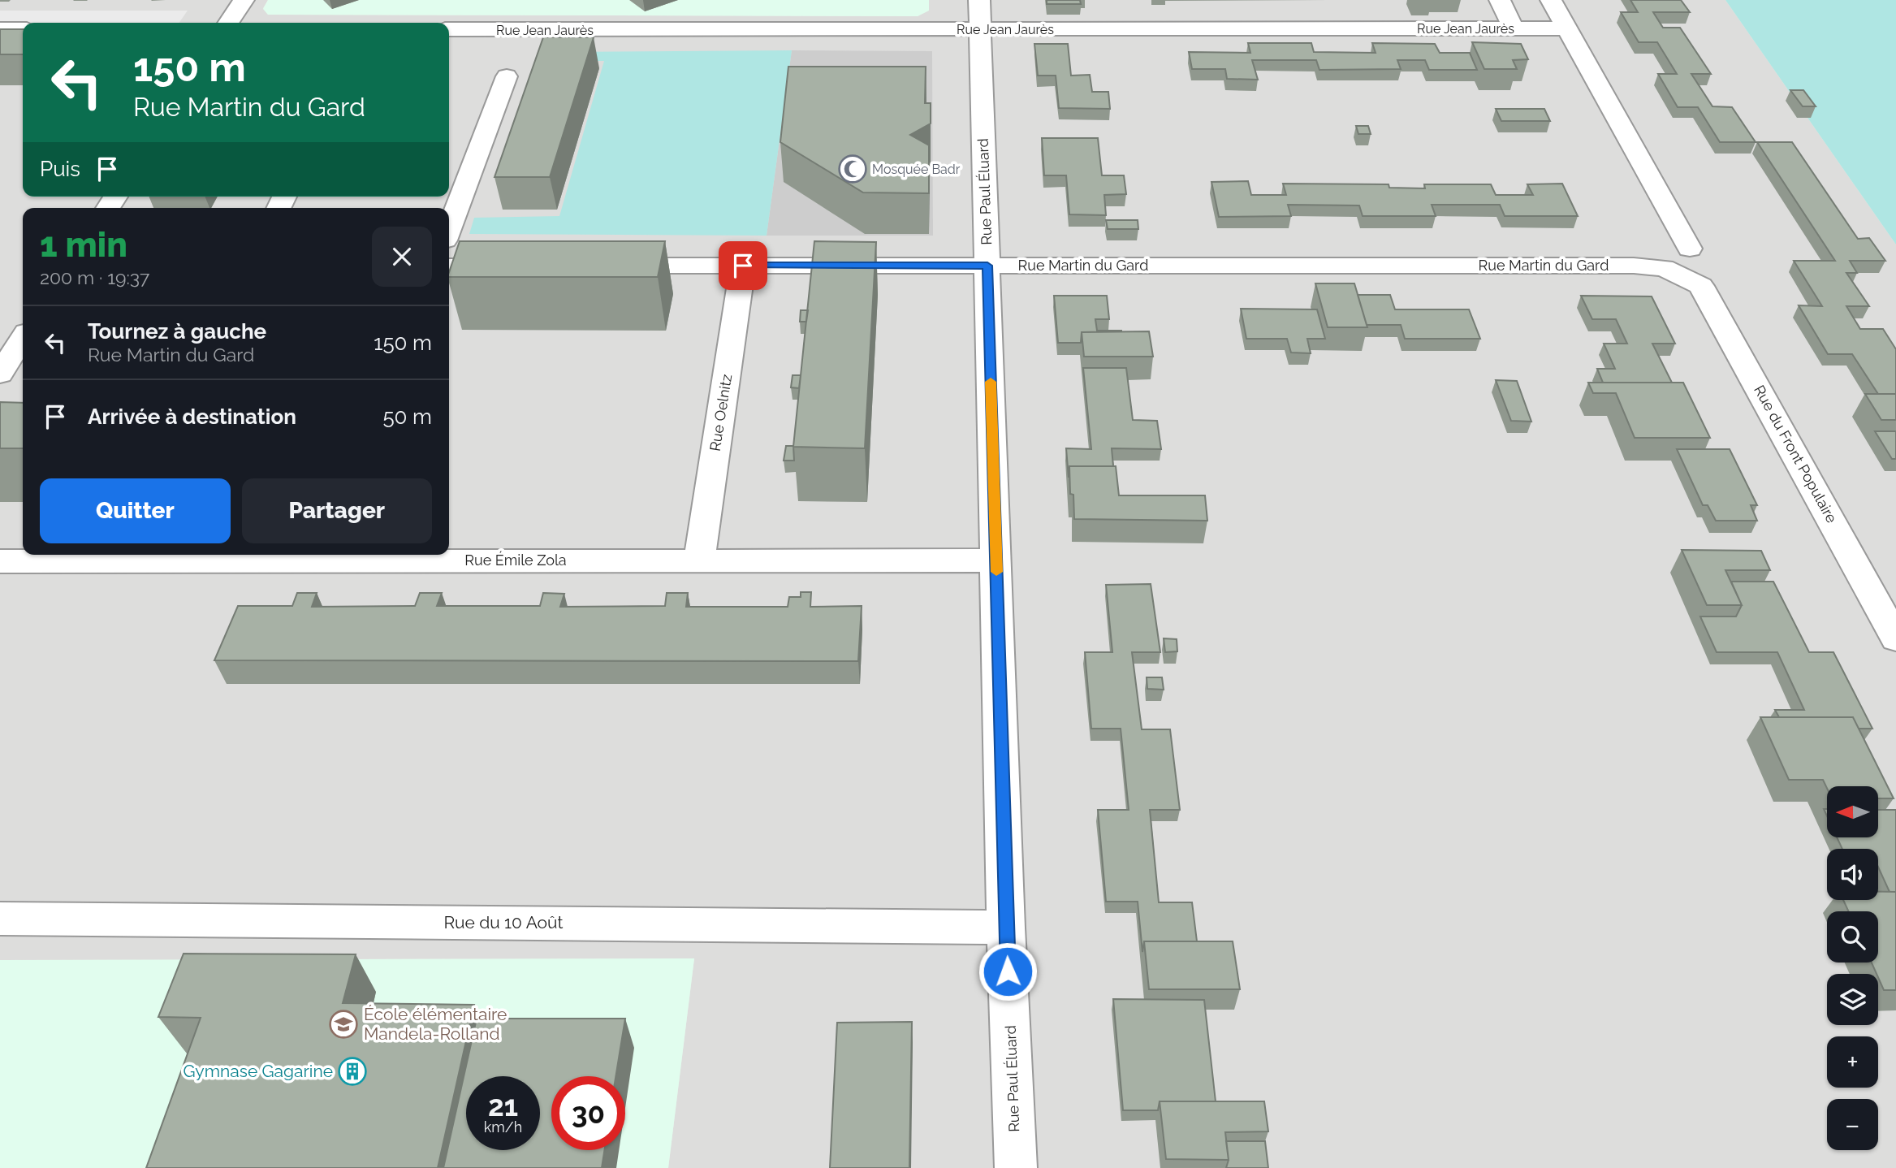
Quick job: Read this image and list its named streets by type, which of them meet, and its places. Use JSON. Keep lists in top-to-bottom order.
{
  "streets": {
    "street": [
      "Rue Jean Jaurès",
      "Rue Paul Éluard",
      "Rue Martin du Gard",
      "Rue Oelnitz",
      "Rue du Front Populaire",
      "Rue Émile Zola",
      "Rue du 10 Août"
    ]
  },
  "crossings": [
    ["Rue Jean Jaurès", "Rue Paul Éluard"],
    ["Rue Paul Éluard", "Rue Martin du Gard"],
    ["Rue Paul Éluard", "Rue Émile Zola"],
    ["Rue Paul Éluard", "Rue du 10 Août"],
    ["Rue Martin du Gard", "Rue Oelnitz"],
    ["Rue Martin du Gard", "Rue du Front Populaire"],
    ["Rue Oelnitz", "Rue Émile Zola"]
  ],
  "places": {
    "mosque": ["Mosquée Badr"],
    "school or university": ["École élémentaire Mandela-Rolland"],
    "building": ["Gymnase Gagarine"]
  },
  "north": "left",
  "page": {
    "turn": ["150 m", "Rue Martin du Gard"],
    "then": "Puis",
    "heading": ["1 min", "200 m · 19:37"],
    "list": [
      {
        "name": "Tournez à gauche",
        "note": "Rue Martin du Gard",
        "value": "150 m"
      },
      {
        "name": "Arrivée à destination",
        "value": "50 m"
      }
    ],
    "buttons": ["Quitter", "Partager"],
    "map_buttons": ["+", "−"],
    "speed": "21 km/h",
    "limit": "30"
  }
}
